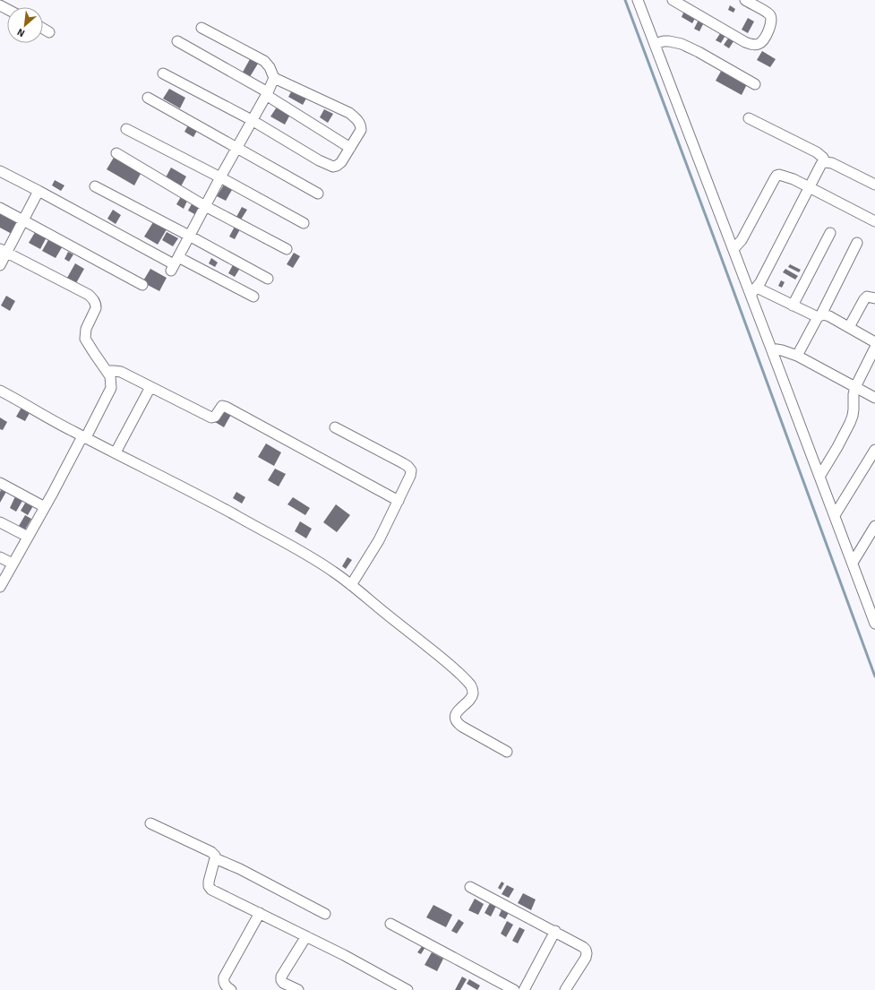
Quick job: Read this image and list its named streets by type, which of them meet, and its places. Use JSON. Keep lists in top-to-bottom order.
{
  "north": "bottom left"
}
